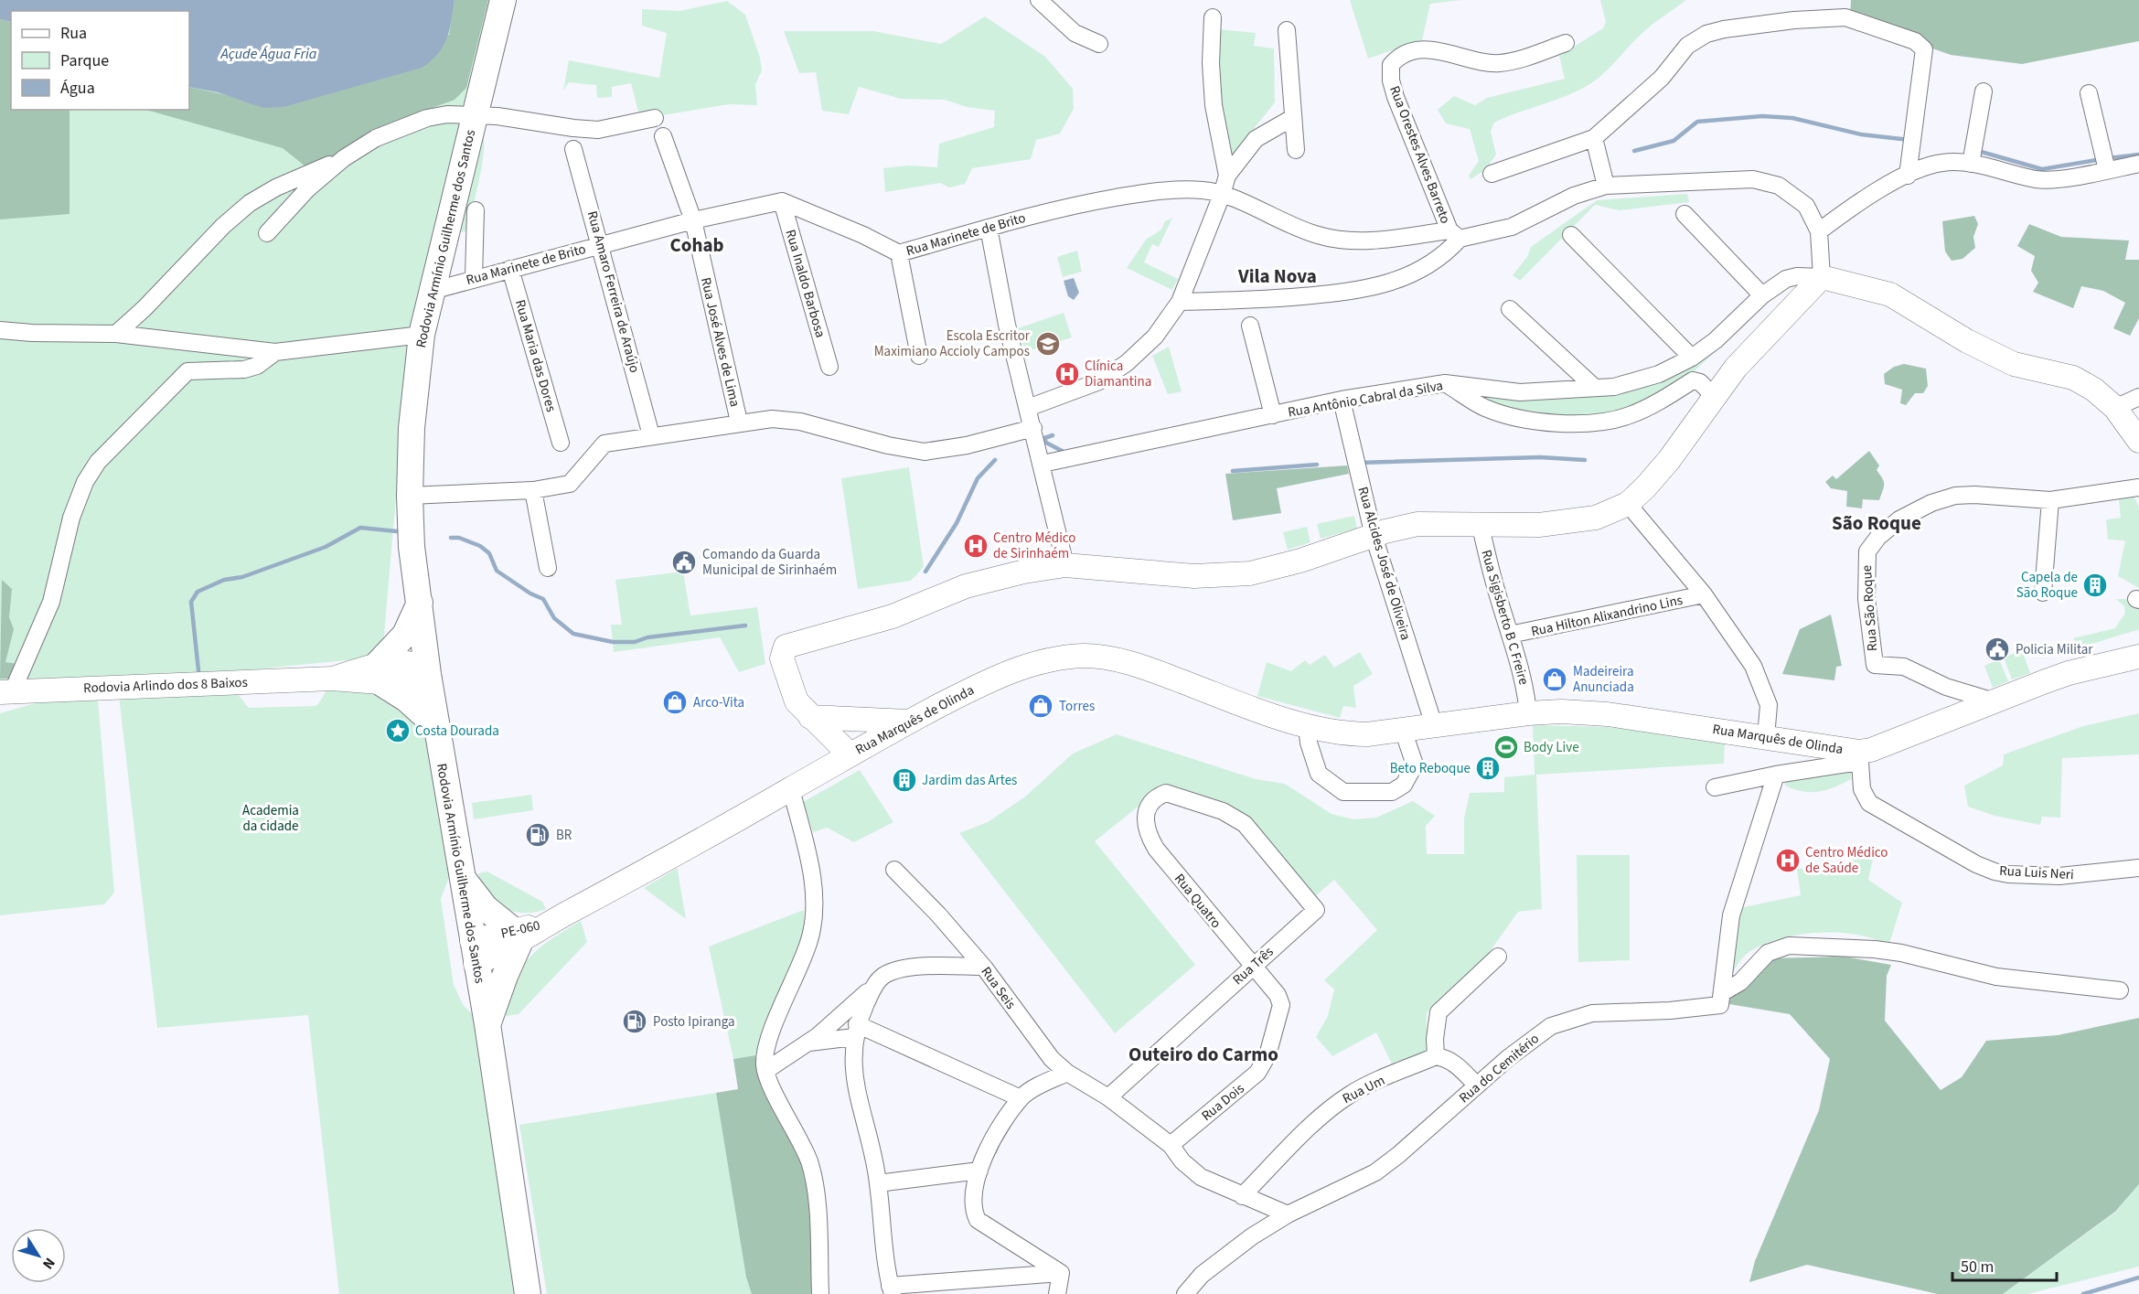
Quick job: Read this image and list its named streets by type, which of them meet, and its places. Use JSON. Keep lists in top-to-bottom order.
{
  "streets": {
    "main road": [
      "Rodovia Armínio Guilherme dos Santos",
      "Rodovia Arlindo dos 8 Baixos",
      "Rua Marquês de Olinda",
      "PE-060"
    ],
    "street": [
      "Rua Orestes Alves Barreto",
      "Rua Marinete de Brito",
      "Rua Inaldo Barbosa",
      "Rua Amaro Ferreira de Araújo",
      "Rua José Alves de Lima",
      "Rua Maria das Dores",
      "Rua Antônio Cabral da Silva",
      "Rua Alcides José de Oliveira",
      "Rua São Roque",
      "Rua Hilton Alixandrino Lins",
      "Rua Sigisberto B C Freire",
      "Rua Luis Neri",
      "Rua Quatro",
      "Rua Três",
      "Rua Seis",
      "Rua do Cemitério",
      "Rua Um",
      "Rua Dois"
    ]
  },
  "crossings": [
    ["Rua Orestes Alves Barreto", "Rua Marinete de Brito"],
    ["Rua Marinete de Brito", "Rodovia Armínio Guilherme dos Santos"],
    ["Rua Marinete de Brito", "Rua Inaldo Barbosa"],
    ["Rua Marinete de Brito", "Rua Amaro Ferreira de Araújo"],
    ["Rua Marinete de Brito", "Rua José Alves de Lima"],
    ["Rua Marinete de Brito", "Rua Maria das Dores"],
    ["Rodovia Armínio Guilherme dos Santos", "Rua Antônio Cabral da Silva"],
    ["Rodovia Armínio Guilherme dos Santos", "Rodovia Arlindo dos 8 Baixos"],
    ["Rodovia Armínio Guilherme dos Santos", "PE-060"],
    ["Rua Amaro Ferreira de Araújo", "Rua Antônio Cabral da Silva"],
    ["Rua José Alves de Lima", "Rua Antônio Cabral da Silva"],
    ["Rua Antônio Cabral da Silva", "Rua Alcides José de Oliveira"],
    ["Rua Alcides José de Oliveira", "Rua Marquês de Olinda"],
    ["Rua São Roque", "Rua Marquês de Olinda"],
    ["Rua Hilton Alixandrino Lins", "Rua Sigisberto B C Freire"],
    ["Rua Sigisberto B C Freire", "Rua Marquês de Olinda"],
    ["Rua Marquês de Olinda", "Rua Luis Neri"],
    ["Rua Marquês de Olinda", "PE-060"],
    ["Rua Quatro", "Rua Três"],
    ["Rua Quatro", "Rua Dois"],
    ["Rua Três", "Rua Seis"],
    ["Rua Três", "Rua Dois"],
    ["Rua Seis", "Rua Dois"]
  ],
  "districts": [
    "Cohab",
    "Vila Nova",
    "São Roque",
    "Outeiro do Carmo"
  ],
  "water": ["Açude Água Fria"],
  "parks": ["Academia da cidade"],
  "places": {
    "school or university": ["Escola Escritor Maximiano Accioly Campos"],
    "hospital": ["Clínica Diamantina", "Centro Médico de Sirinhaém", "Centro Médico de Saúde"],
    "public building": ["Comando da Guarda Municipal de Sirinhaém", "Policia Militar"],
    "building": ["Capela de São Roque", "Beto Reboque", "Jardim das Artes"],
    "shop": ["Madeireira Anunciada", "Arco-Vita", "Torres"],
    "place": ["Costa Dourada"],
    "sports": ["Body Live"],
    "fuel station": ["BR", "Posto Ipiranga"]
  },
  "legend": ["Rua", "Parque", "Água"],
  "scale_bar": "50 m",
  "north": "bottom right"
}
